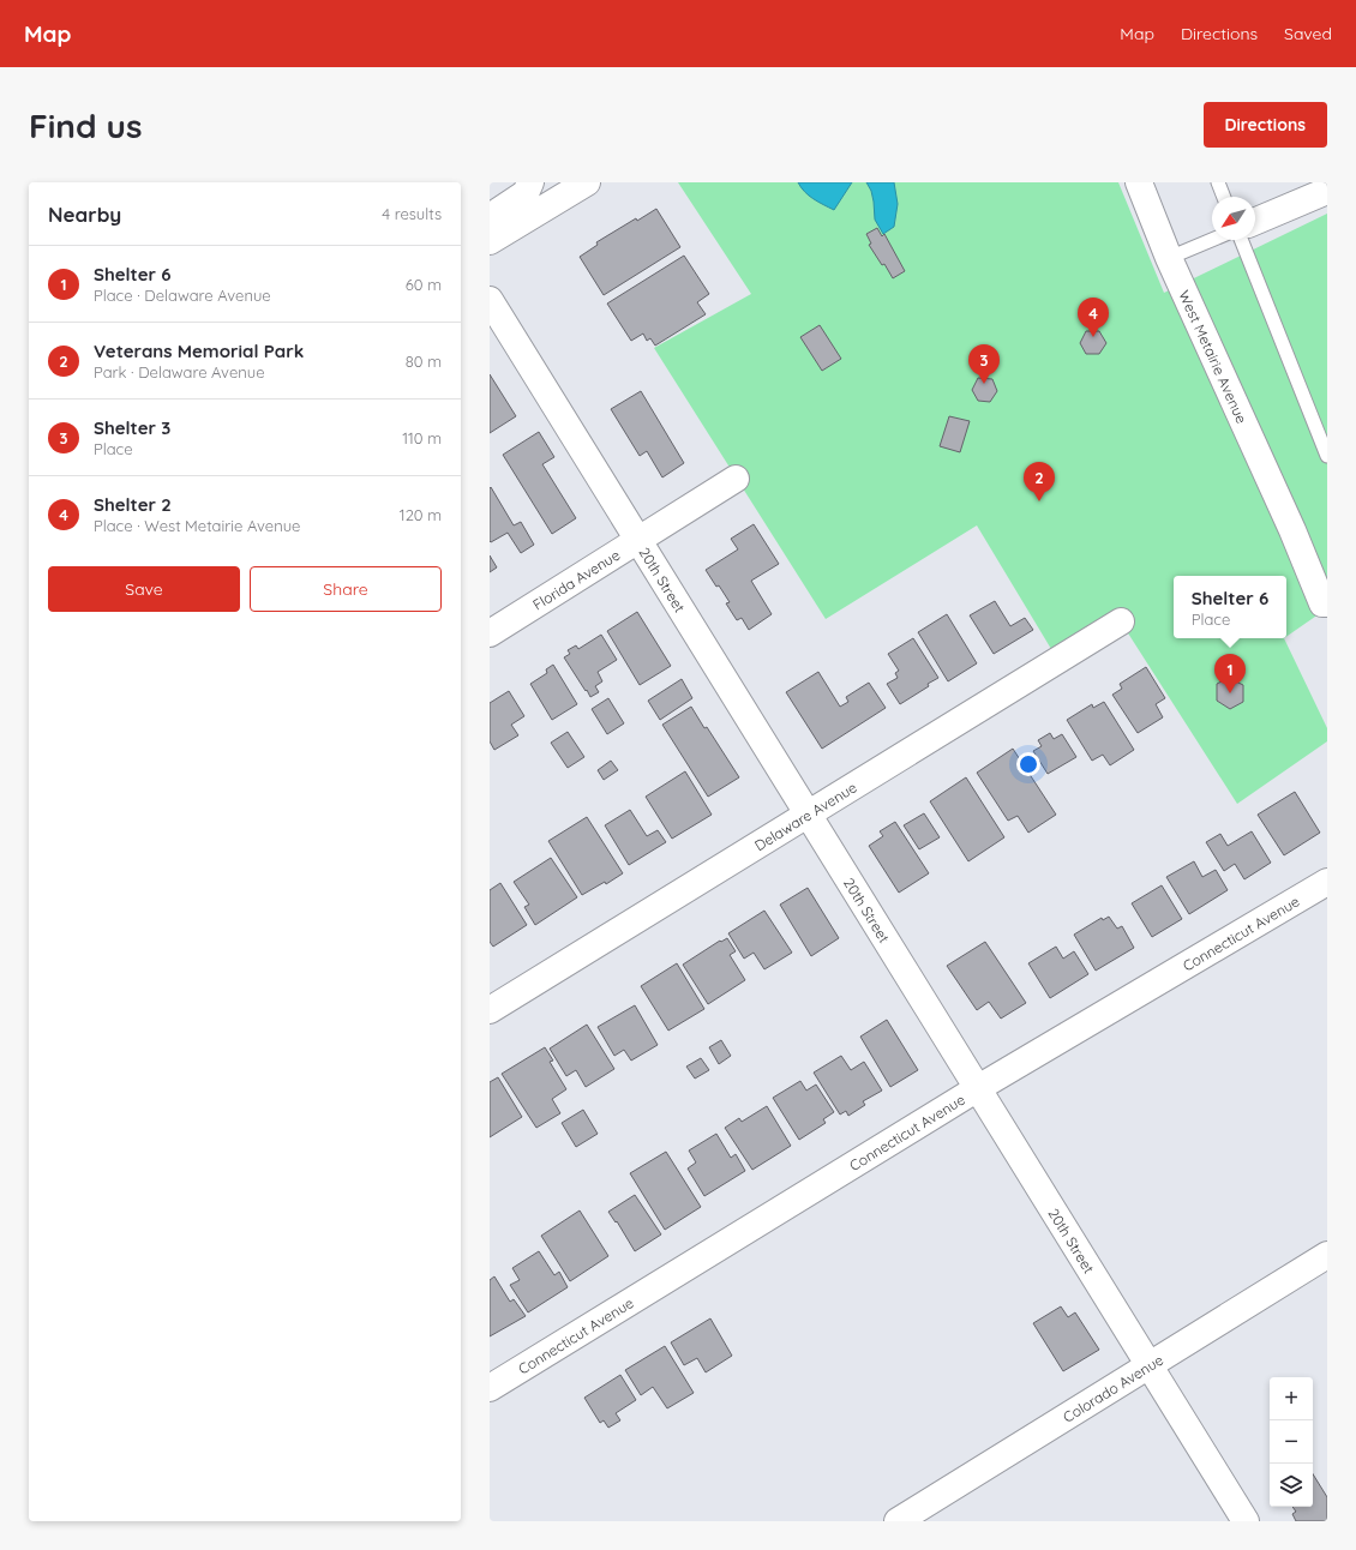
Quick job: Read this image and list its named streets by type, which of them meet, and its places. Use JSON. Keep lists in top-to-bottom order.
{
  "streets": {
    "street": [
      "West Metairie Avenue",
      "Florida Avenue",
      "20th Street",
      "Delaware Avenue",
      "Connecticut Avenue",
      "Colorado Avenue"
    ]
  },
  "crossings": [
    ["Florida Avenue", "20th Street"],
    ["20th Street", "Delaware Avenue"],
    ["20th Street", "Connecticut Avenue"],
    ["20th Street", "Colorado Avenue"]
  ],
  "north": "bottom left",
  "page": {
    "header": "Map",
    "nav": ["Map", "Directions", "Saved"],
    "buttons": [
      "Directions",
      ["Save", "Share"]
    ],
    "title": "Find us",
    "heading": ["Nearby", "4 results"],
    "list": [
      {
        "mark": "1",
        "name": "Shelter 6",
        "note": "Place · Delaware Avenue",
        "value": "60 m"
      },
      {
        "mark": "2",
        "name": "Veterans Memorial Park",
        "note": "Park · Delaware Avenue",
        "value": "80 m"
      },
      {
        "mark": "3",
        "name": "Shelter 3",
        "note": "Place",
        "value": "110 m"
      },
      {
        "mark": "4",
        "name": "Shelter 2",
        "note": "Place · West Metairie Avenue",
        "value": "120 m"
      }
    ],
    "pins": [
      "4",
      "3",
      "2",
      "1"
    ],
    "popup": ["Shelter 6", "Place"],
    "map_buttons": ["+", "−"]
  }
}
